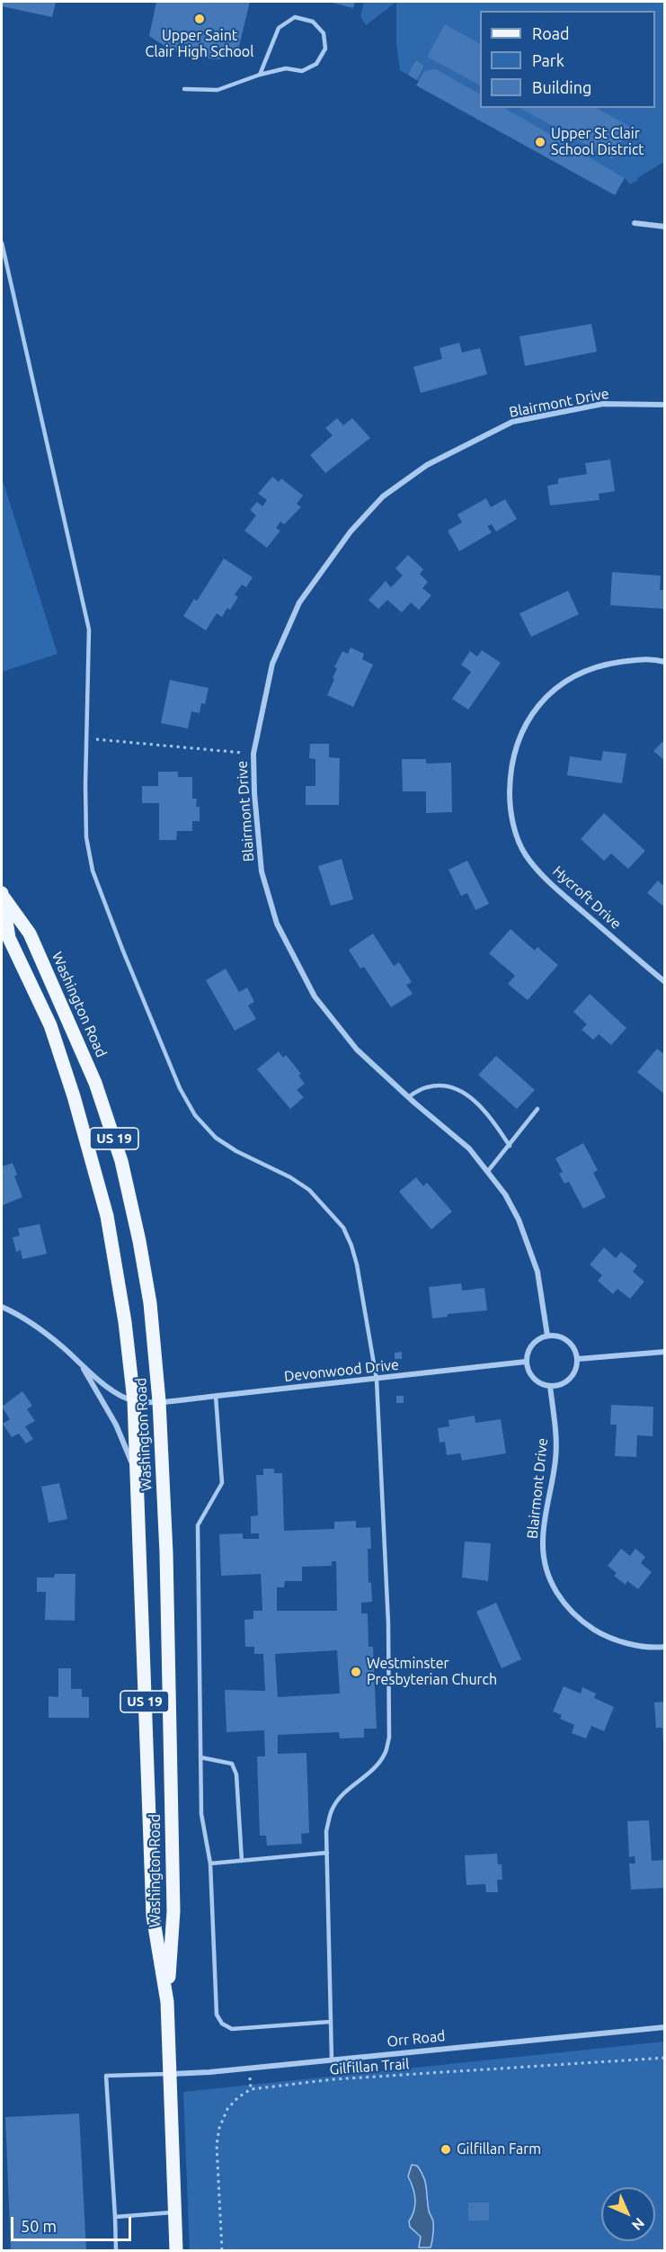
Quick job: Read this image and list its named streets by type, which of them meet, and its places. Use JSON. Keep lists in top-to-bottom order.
{
  "streets": {
    "main road": ["Washington Road", "US 19"],
    "street": [
      "Blairmont Drive",
      "Hycroft Drive",
      "Devonwood Drive",
      "Orr Road"
    ],
    "path": ["Gilfillan Trail"]
  },
  "crossings": [
    ["Blairmont Drive", "Devonwood Drive"],
    ["Washington Road", "Devonwood Drive"],
    ["Washington Road", "Orr Road"]
  ],
  "places": [
    "Upper Saint Clair High School",
    "Upper St Clair School District",
    "Westminster Presbyterian Church",
    "Gilfillan Farm"
  ],
  "legend": ["Road", "Park", "Building"],
  "scale_bar": "50 m",
  "north": "bottom right"
}
